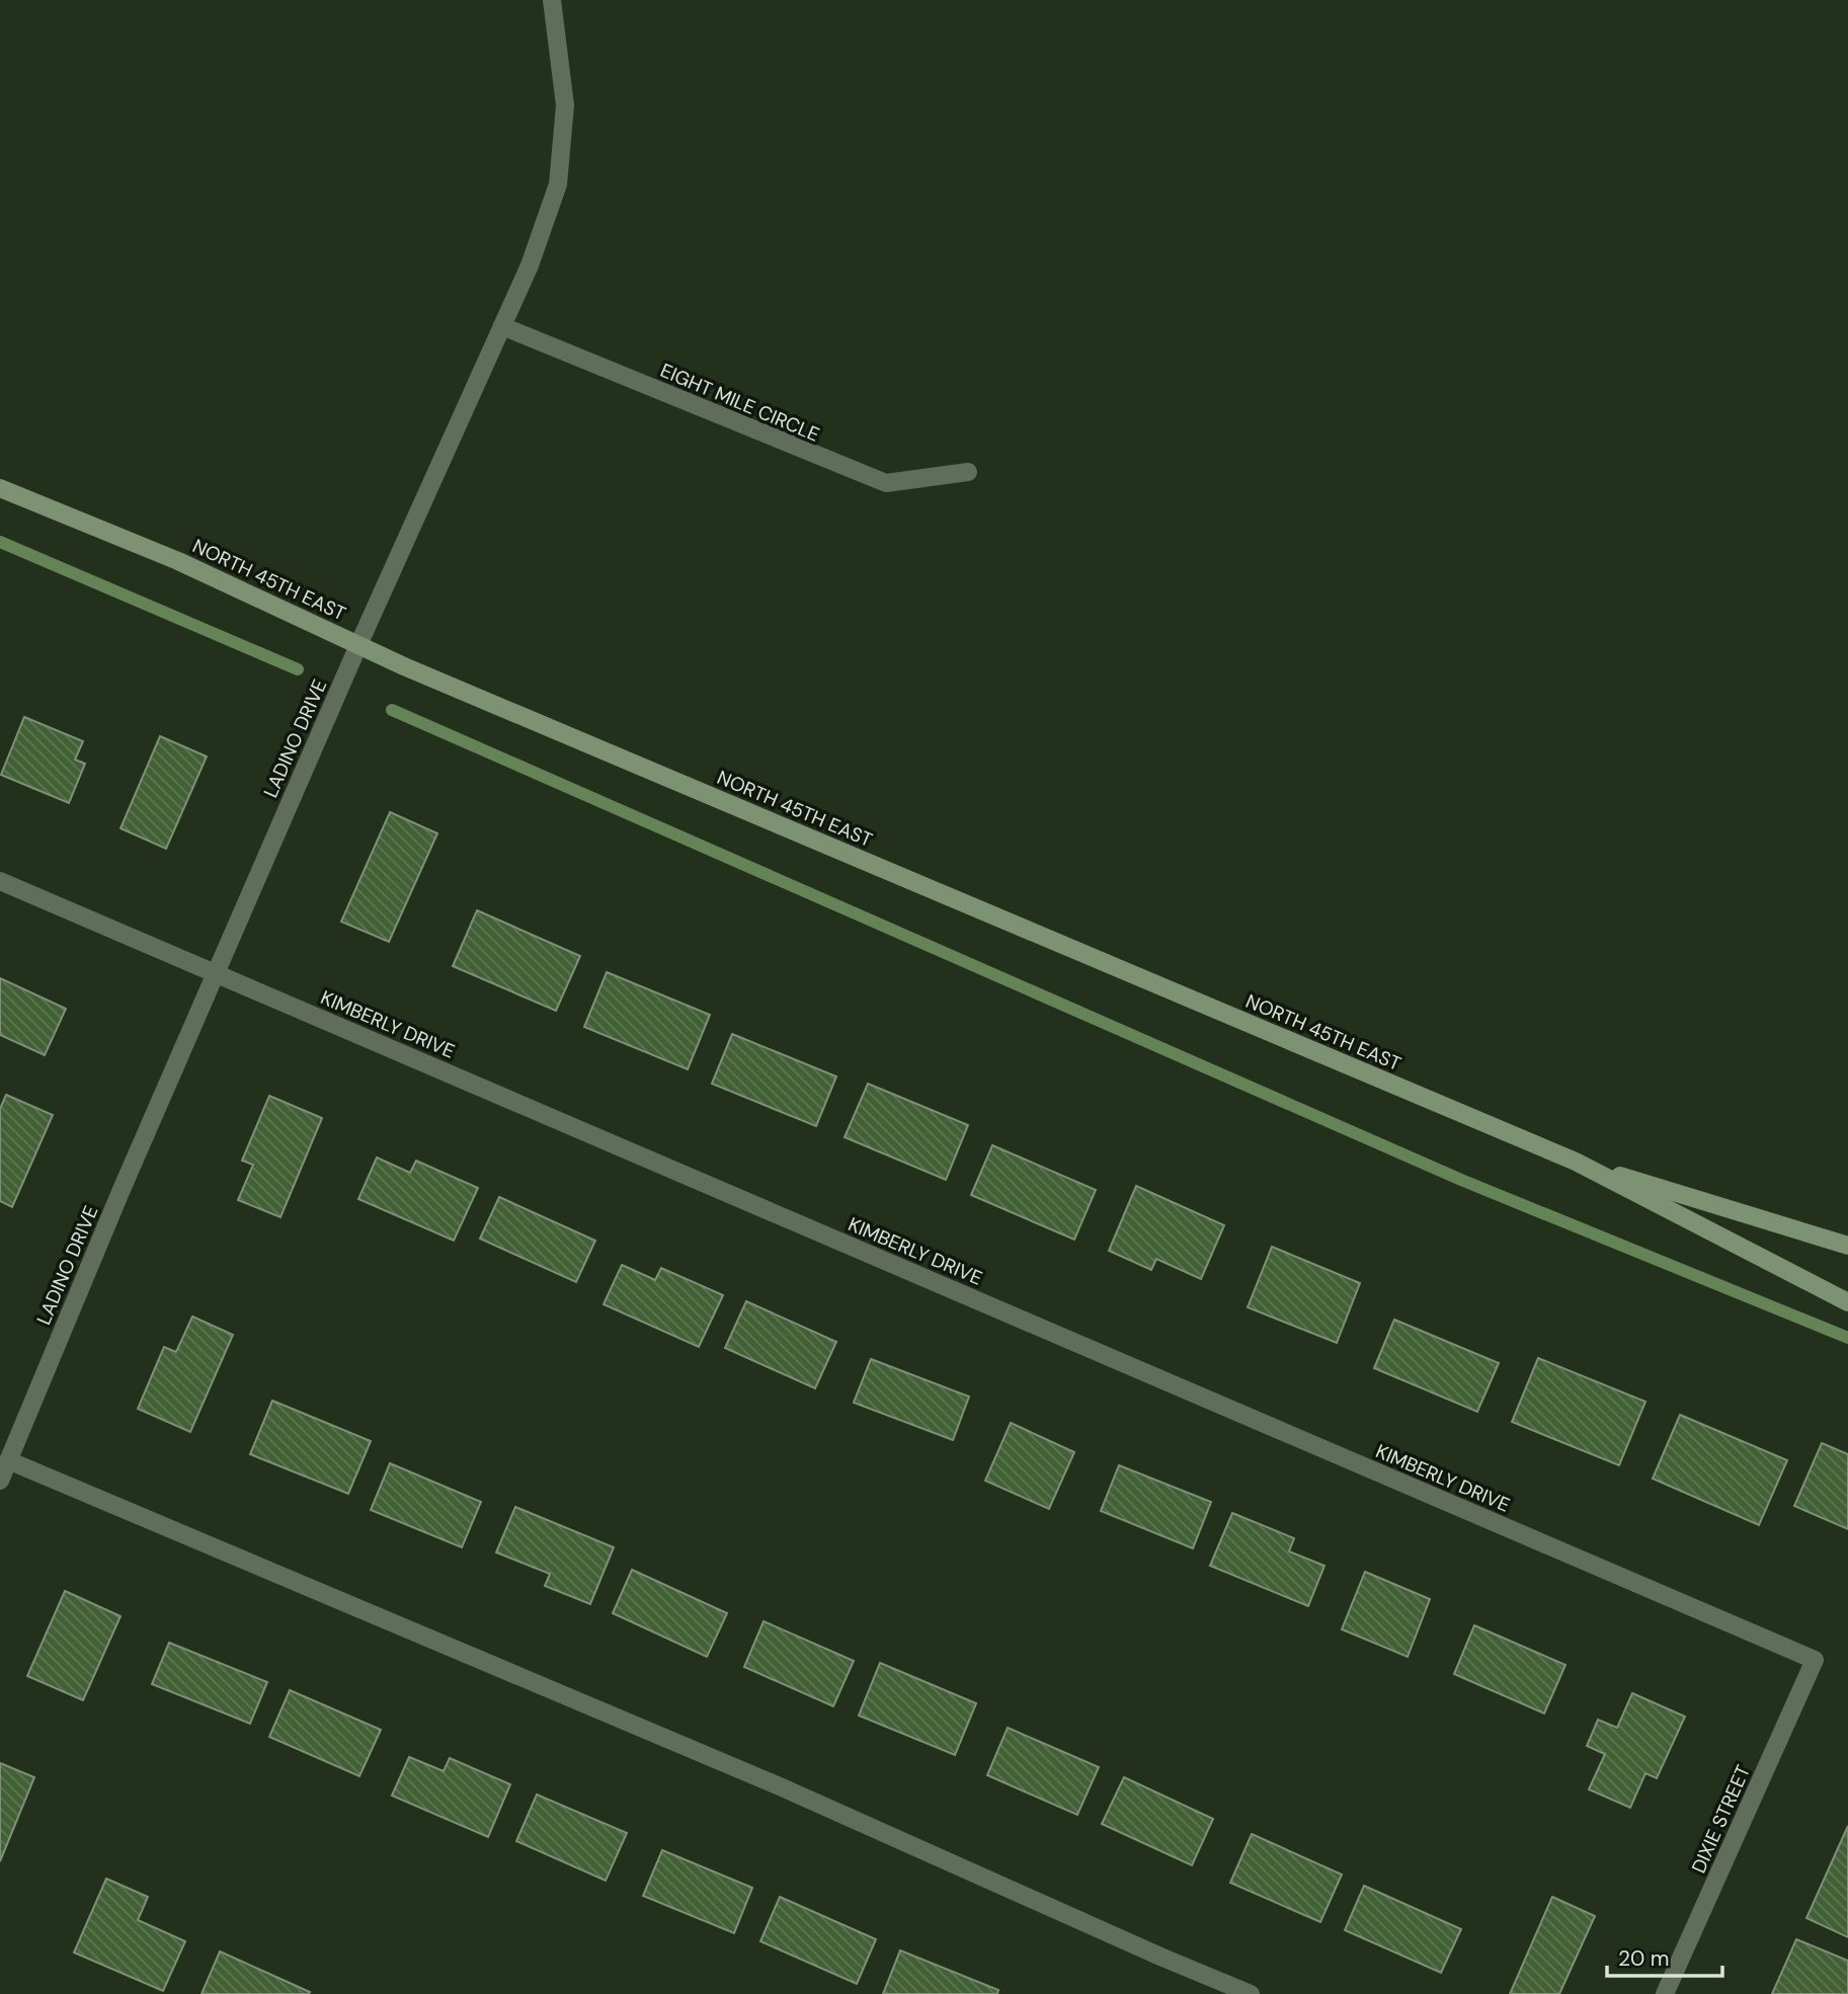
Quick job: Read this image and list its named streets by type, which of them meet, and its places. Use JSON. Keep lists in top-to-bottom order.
{
  "streets": {
    "main road": ["NORTH 45TH EAST"],
    "street": [
      "EIGHT MILE CIRCLE",
      "LADINO DRIVE",
      "KIMBERLY DRIVE",
      "DIXIE STREET"
    ]
  },
  "crossings": [
    ["EIGHT MILE CIRCLE", "LADINO DRIVE"],
    ["NORTH 45TH EAST", "LADINO DRIVE"],
    ["LADINO DRIVE", "KIMBERLY DRIVE"],
    ["KIMBERLY DRIVE", "DIXIE STREET"]
  ],
  "scale_bar": "20 m"
}
